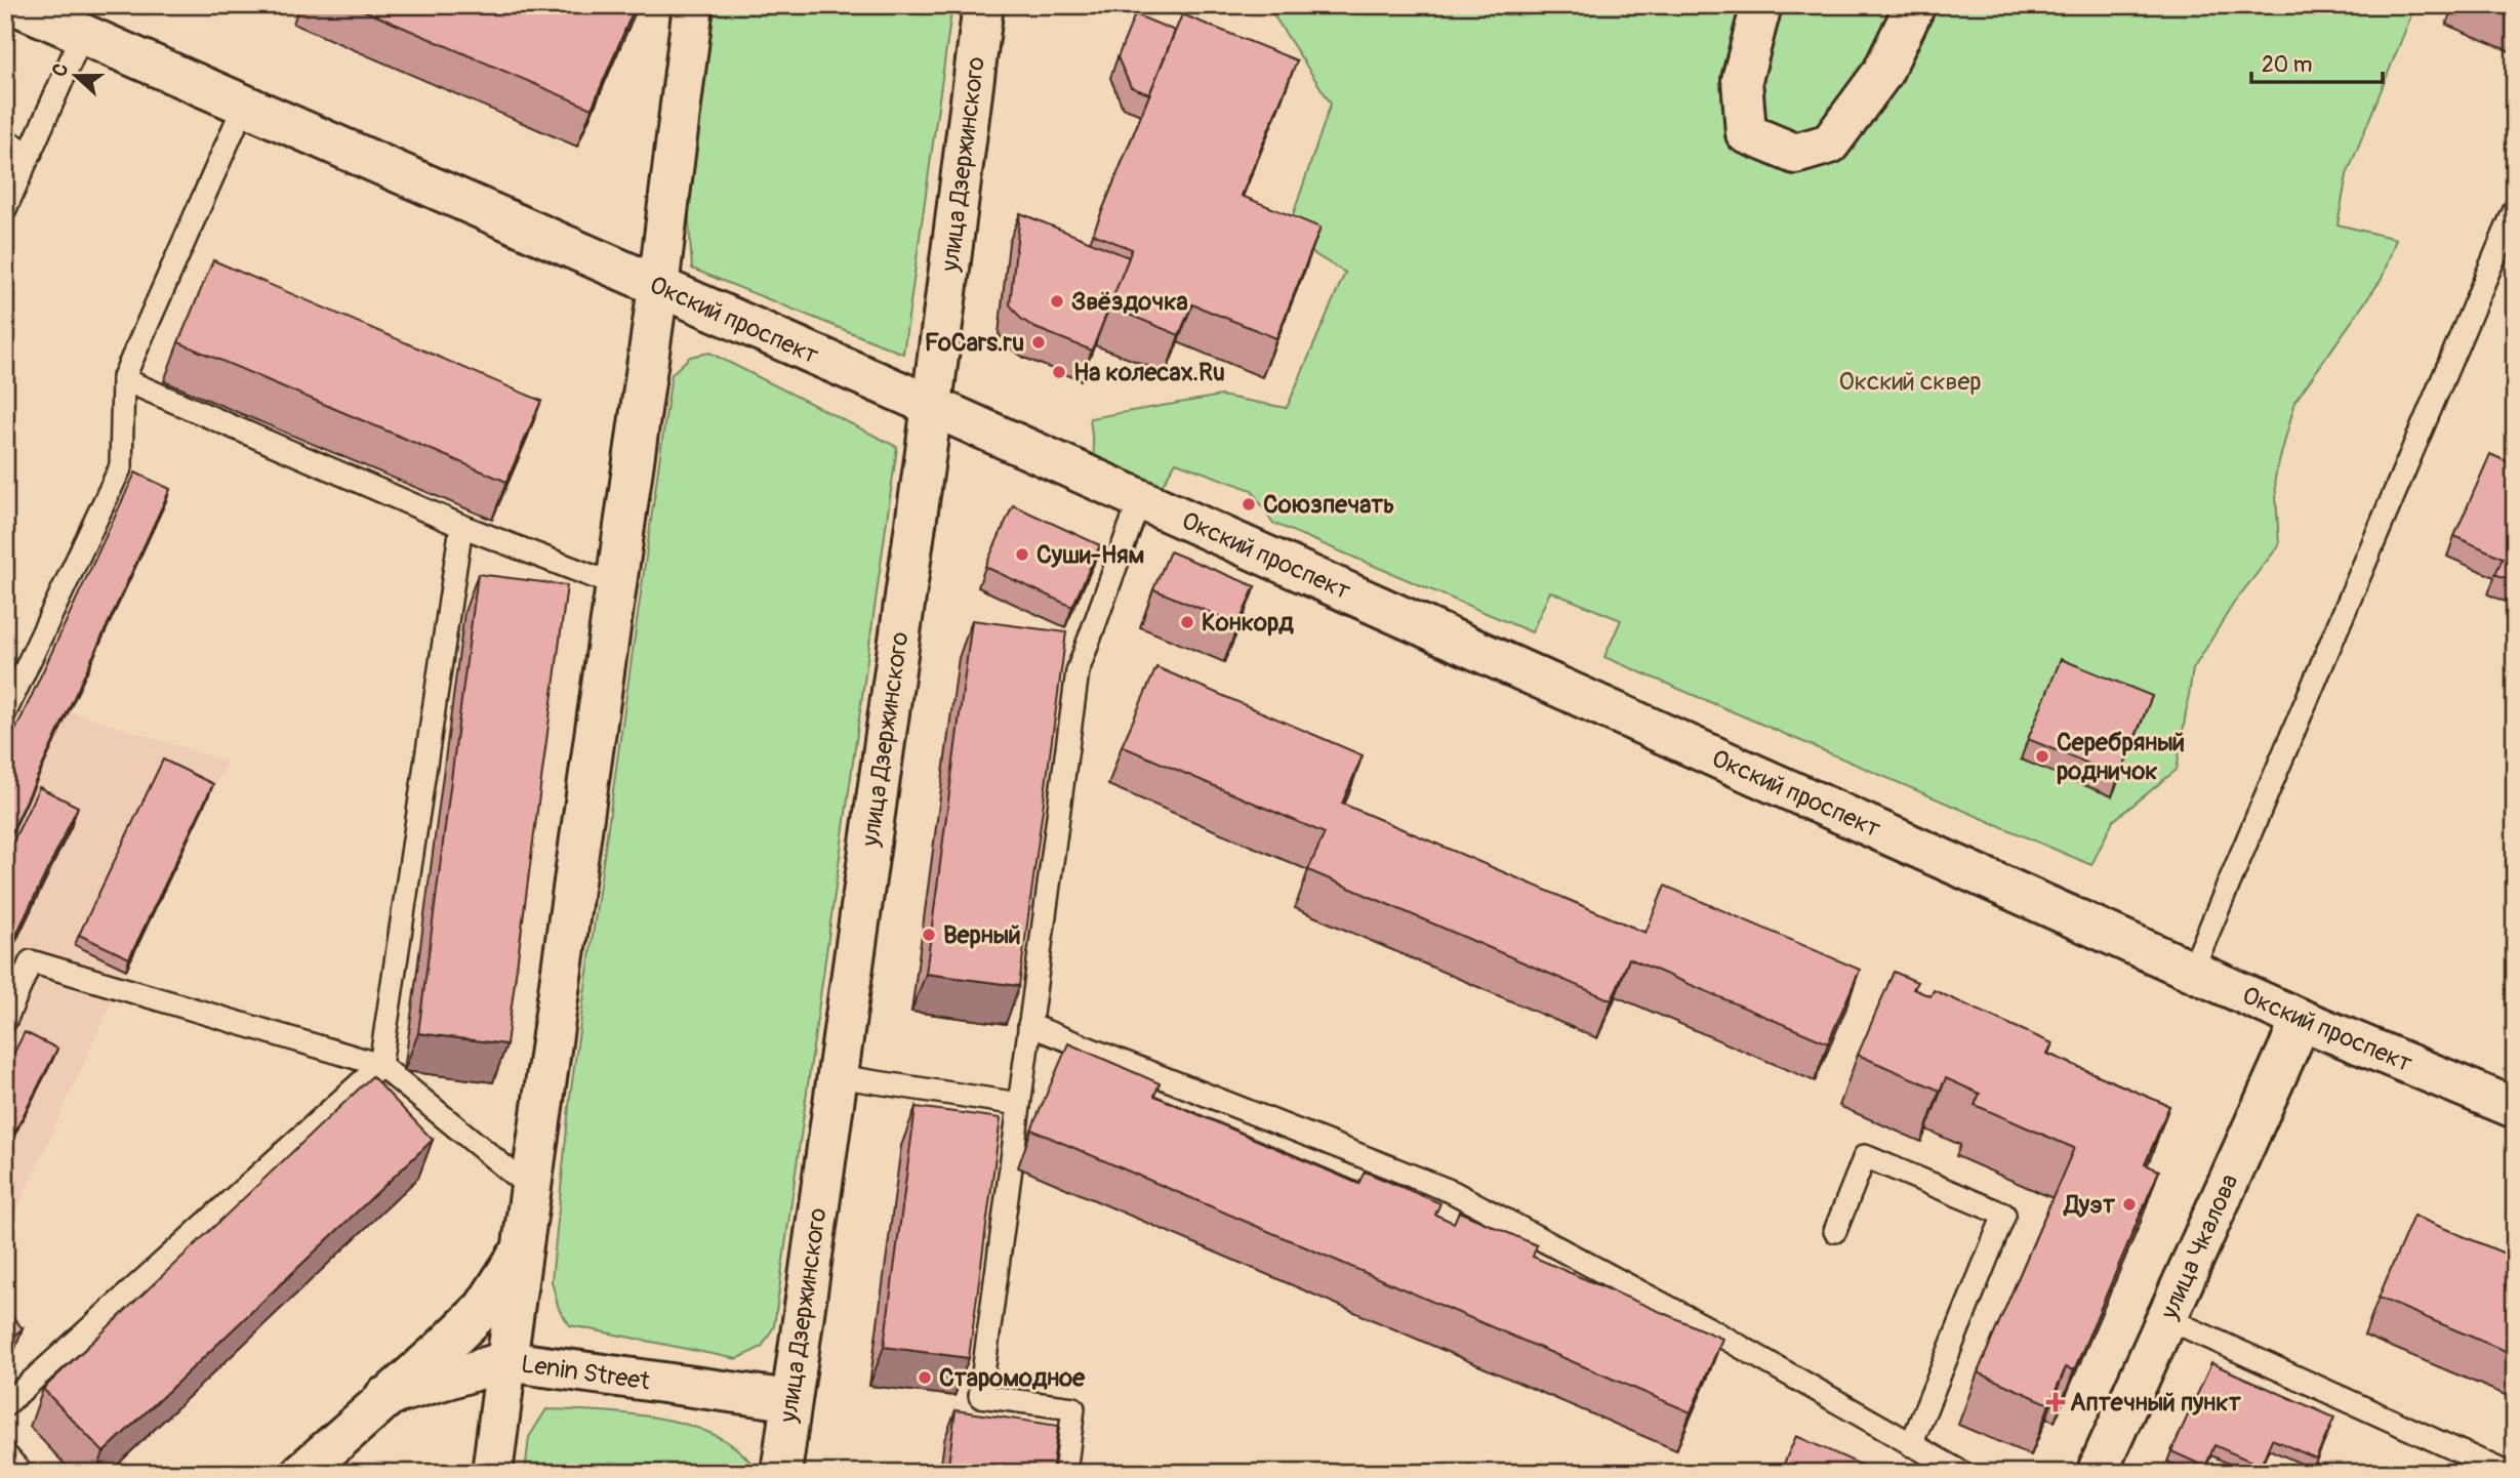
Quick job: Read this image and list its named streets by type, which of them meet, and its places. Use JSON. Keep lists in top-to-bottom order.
{
  "streets": {
    "main road": [
      "улица Дзержинского",
      "Окский проспект",
      "улица Чкалова",
      "Lenin Street"
    ]
  },
  "crossings": [
    ["улица Дзержинского", "Окский проспект"],
    ["улица Дзержинского", "Lenin Street"],
    ["Окский проспект", "улица Чкалова"]
  ],
  "parks": ["Окский сквер"],
  "places": {
    "other": [
      "Звёздочка",
      "FoCars.ru",
      "На колесах.Ru",
      "Союзпечать",
      "Суши-Ням",
      "Конкорд",
      "Серебряный родничок",
      "Верный",
      "Дуэт",
      "Старомодное"
    ],
    "health": ["Аптечный пункт"]
  },
  "scale_bar": "20 m",
  "north": "left"
}
